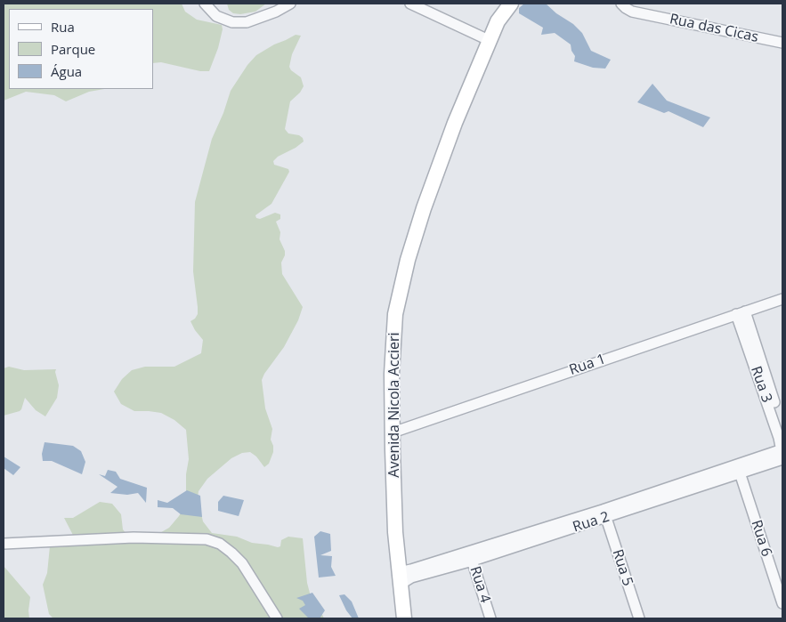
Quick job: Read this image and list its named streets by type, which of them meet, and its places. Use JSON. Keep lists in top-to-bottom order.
{
  "streets": {
    "street": [
      "Rua das Cicas",
      "Rua 1",
      "Rua 3",
      "Avenida Nicola Accieri",
      "Rua 2",
      "Rua 6",
      "Rua 5",
      "Rua 4"
    ]
  },
  "crossings": [
    ["Rua 1", "Rua 3"],
    ["Rua 1", "Avenida Nicola Accieri"],
    ["Rua 3", "Rua 2"],
    ["Avenida Nicola Accieri", "Rua 2"],
    ["Rua 2", "Rua 6"],
    ["Rua 2", "Rua 5"],
    ["Rua 2", "Rua 4"]
  ],
  "legend": ["Rua", "Parque", "Água"]
}
